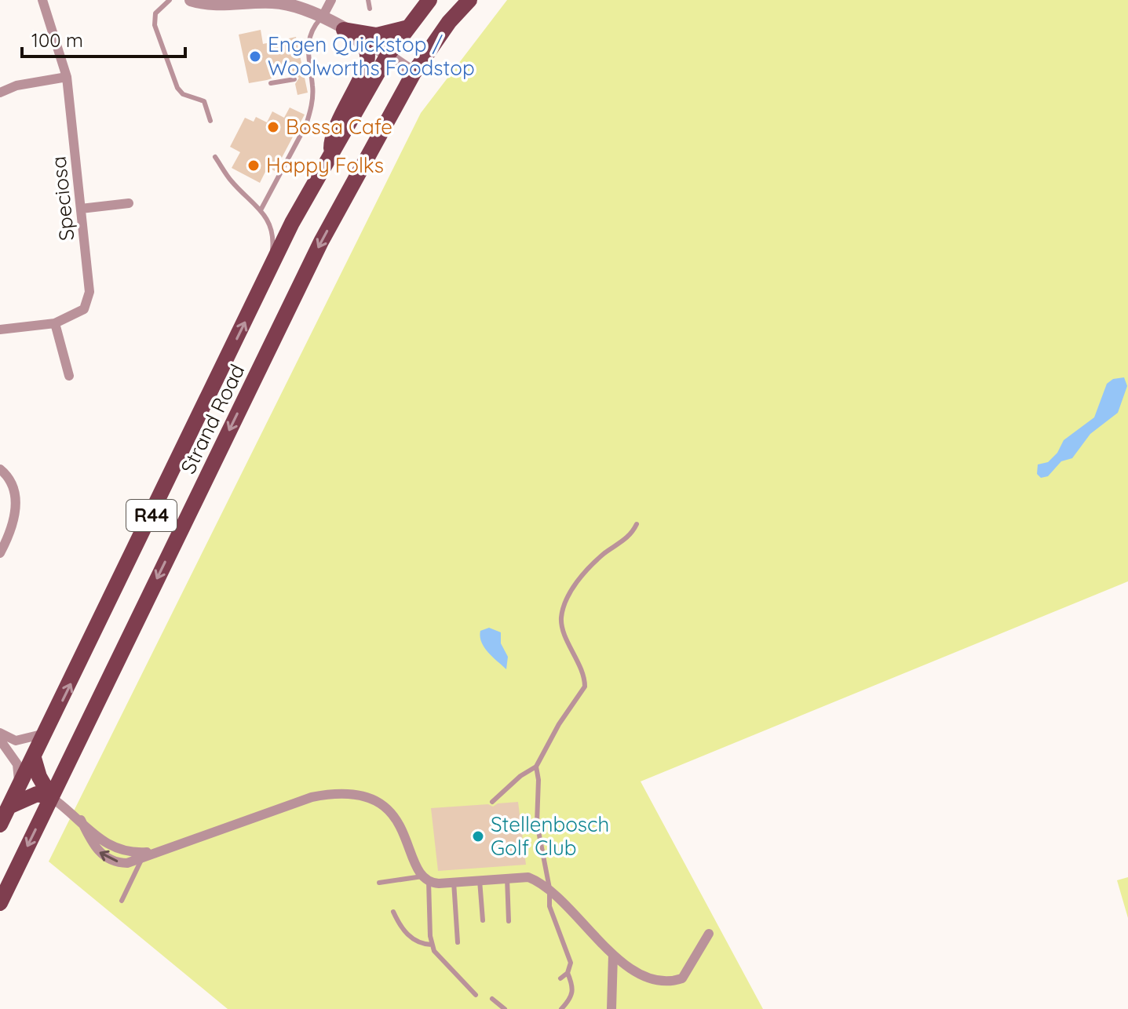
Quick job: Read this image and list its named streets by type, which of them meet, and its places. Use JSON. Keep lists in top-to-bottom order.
{
  "streets": {
    "main road": ["Strand Road", "R44"],
    "street": ["Speciosa"]
  },
  "places": [
    "Engen Quickstop / Woolworths Foodstop",
    "Bossa Cafe",
    "Happy Folks",
    "Stellenbosch Golf Club"
  ],
  "scale_bar": "100 m"
}
